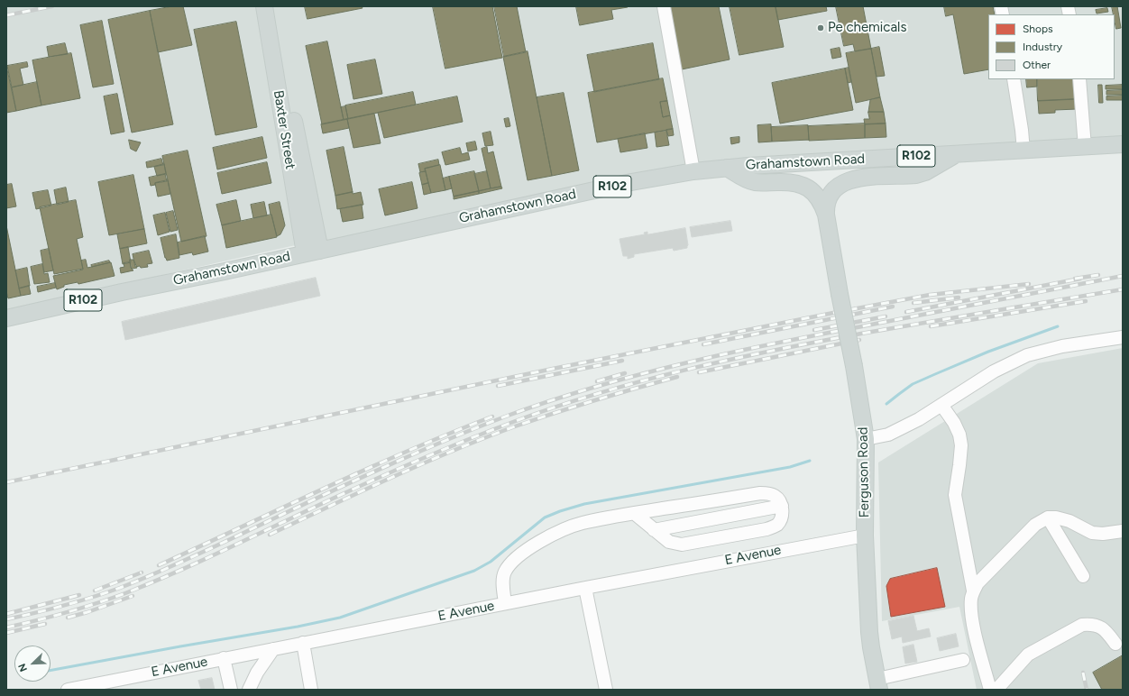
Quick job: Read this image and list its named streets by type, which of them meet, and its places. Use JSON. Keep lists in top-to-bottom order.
{
  "streets": {
    "main road": [
      "Baxter Street",
      "R102",
      "Grahamstown Road",
      "Ferguson Road"
    ],
    "street": ["E Avenue"]
  },
  "crossings": [
    ["Baxter Street", "Grahamstown Road"],
    ["Grahamstown Road", "Ferguson Road"],
    ["Ferguson Road", "E Avenue"]
  ],
  "places": ["Pe chemicals"],
  "legend": ["Shops", "Industry", "Other"],
  "north": "bottom left"
}
